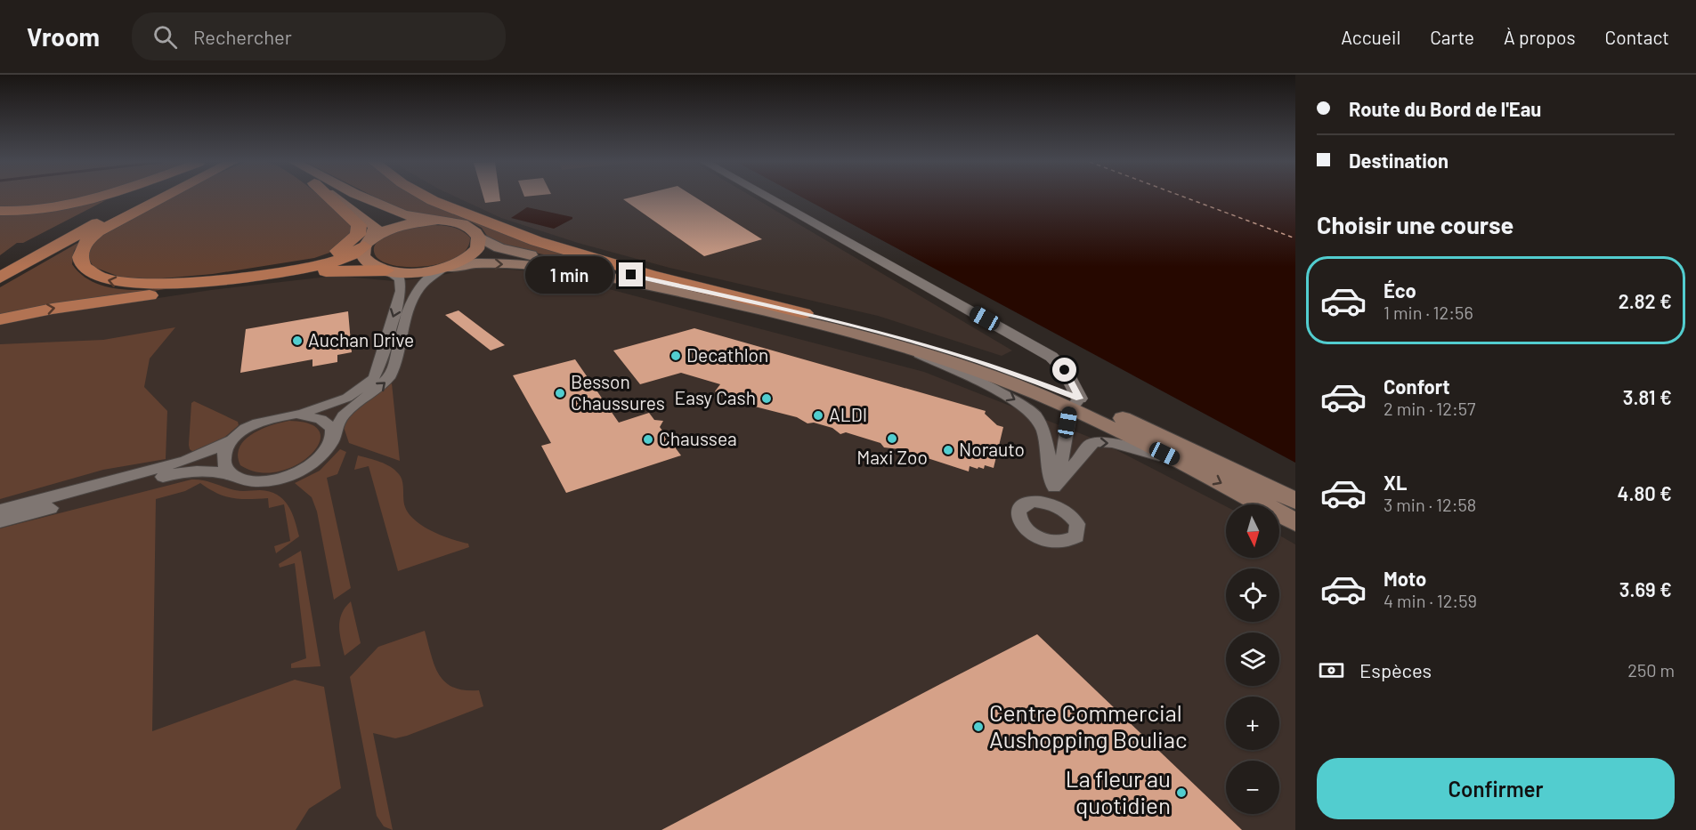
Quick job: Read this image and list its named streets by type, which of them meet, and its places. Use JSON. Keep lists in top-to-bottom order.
{
  "places": [
    "Auchan Drive",
    "Decathlon",
    "Besson Chaussures",
    "Easy Cash",
    "ALDI",
    "Maxi Zoo",
    "Chaussea",
    "Norauto",
    "Centre Commercial Aushopping Bouliac",
    "La fleur au quotidien"
  ],
  "north": "bottom",
  "page": {
    "header": "Vroom",
    "search": "Rechercher",
    "nav": [
      "Accueil",
      "Carte",
      "À propos",
      "Contact"
    ],
    "banner": ["Route du Bord de l'Eau", "Destination"],
    "heading": "Choisir une course",
    "bubble": "1 min",
    "list": [
      {
        "name": "Éco",
        "note": "1 min · 12:56",
        "value": "2.82 €"
      },
      {
        "name": "Confort",
        "note": "2 min · 12:57",
        "value": "3.81 €"
      },
      {
        "name": "XL",
        "note": "3 min · 12:58",
        "value": "4.80 €"
      },
      {
        "name": "Moto",
        "note": "4 min · 12:59",
        "value": "3.69 €"
      }
    ],
    "map_buttons": ["+", "−"],
    "pay": ["Espèces", "250 m"],
    "buttons": "Confirmer"
  }
}
